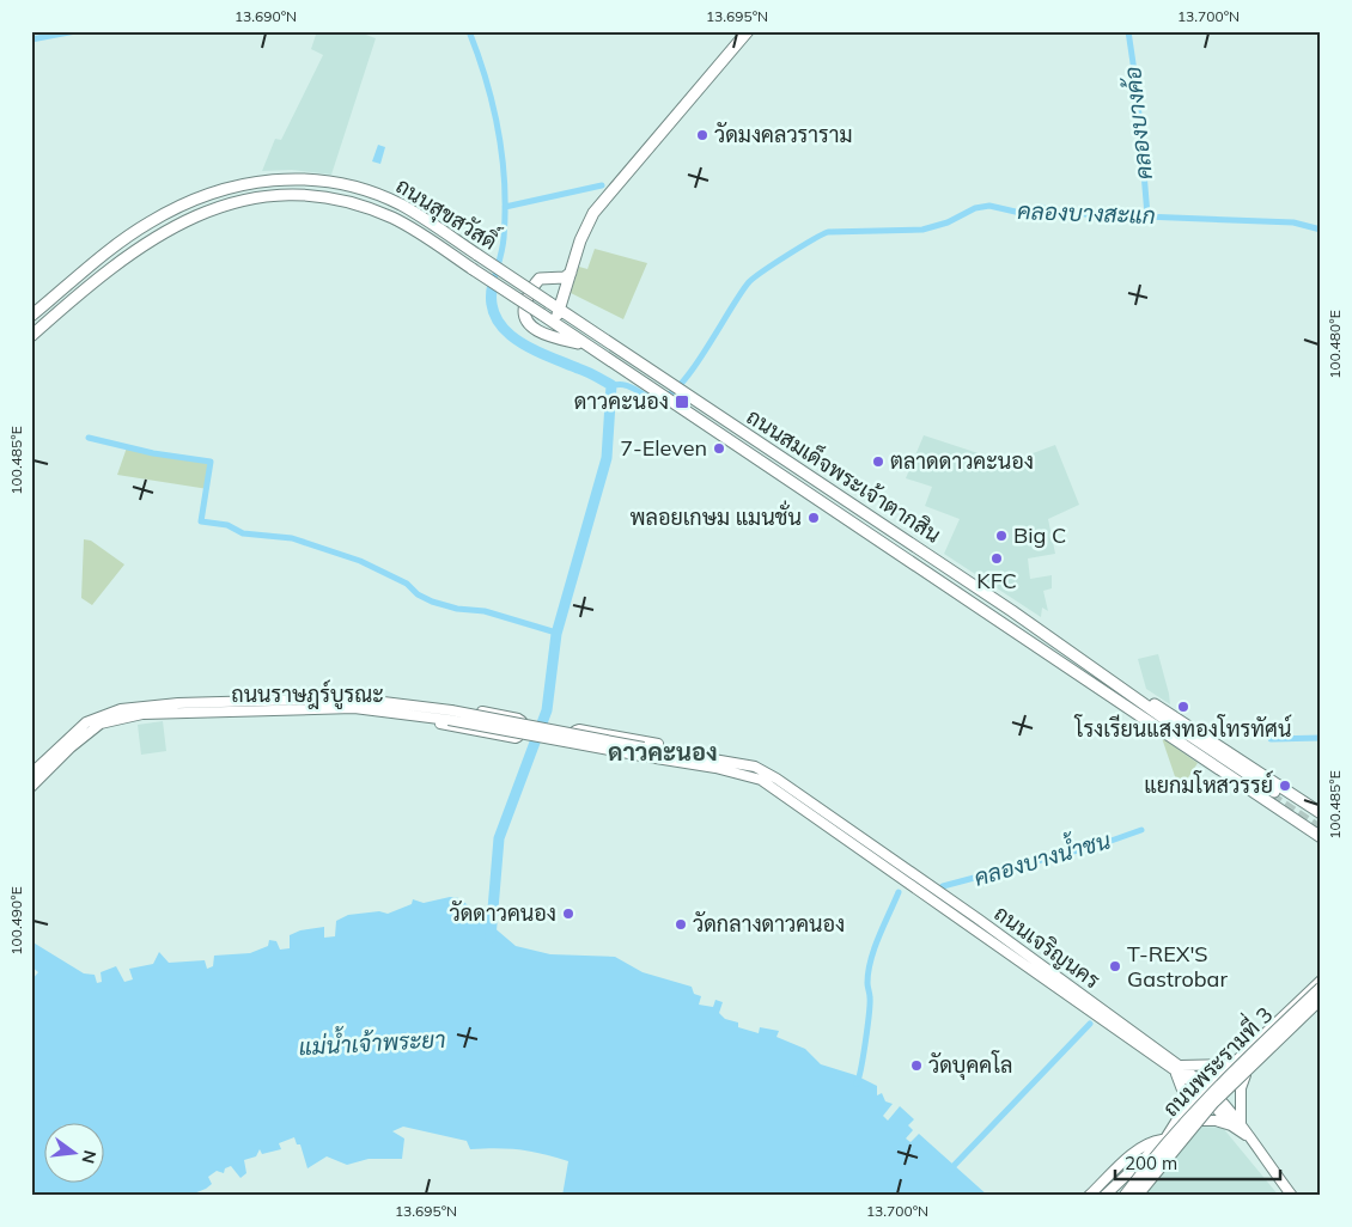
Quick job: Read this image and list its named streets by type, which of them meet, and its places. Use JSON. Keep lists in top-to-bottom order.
{
  "streets": {
    "main road": [
      "ถนนสุขสวัสดิ์",
      "ถนนสมเด็จพระเจ้าตากสิน",
      "ถนนราษฎร์บูรณะ",
      "ถนนเจริญนคร",
      "ถนนพระรามที่ 3"
    ]
  },
  "crossings": [
    ["ถนนสุขสวัสดิ์", "ถนนสมเด็จพระเจ้าตากสิน"],
    ["ถนนราษฎร์บูรณะ", "ถนนเจริญนคร"]
  ],
  "districts": ["ดาวคะนอง"],
  "water": [
    "คลองบางค้อ",
    "คลองบางสะแก",
    "คลองบางน้ำชน",
    "แม่น้ำเจ้าพระยา"
  ],
  "places": {
    "other": [
      "วัดมงคลวราราม",
      "7-Eleven",
      "ตลาดดาวคะนอง",
      "พลอยเกษม แมนชั่น",
      "Big C",
      "KFC",
      "โรงเรียนแสงทองโทรทัศน์",
      "แยกมโหสวรรย์",
      "วัดดาวคนอง",
      "วัดกลางดาวคนอง",
      "T-REX'S Gastrobar",
      "วัดบุคคโล"
    ],
    "transit": ["ดาวคะนอง"]
  },
  "scale_bar": "200 m",
  "north": "right",
  "coordinates": [
    "13.690°N",
    "13.695°N",
    "13.700°N",
    "100.480°E",
    "100.485°E",
    "100.490°E"
  ]
}
